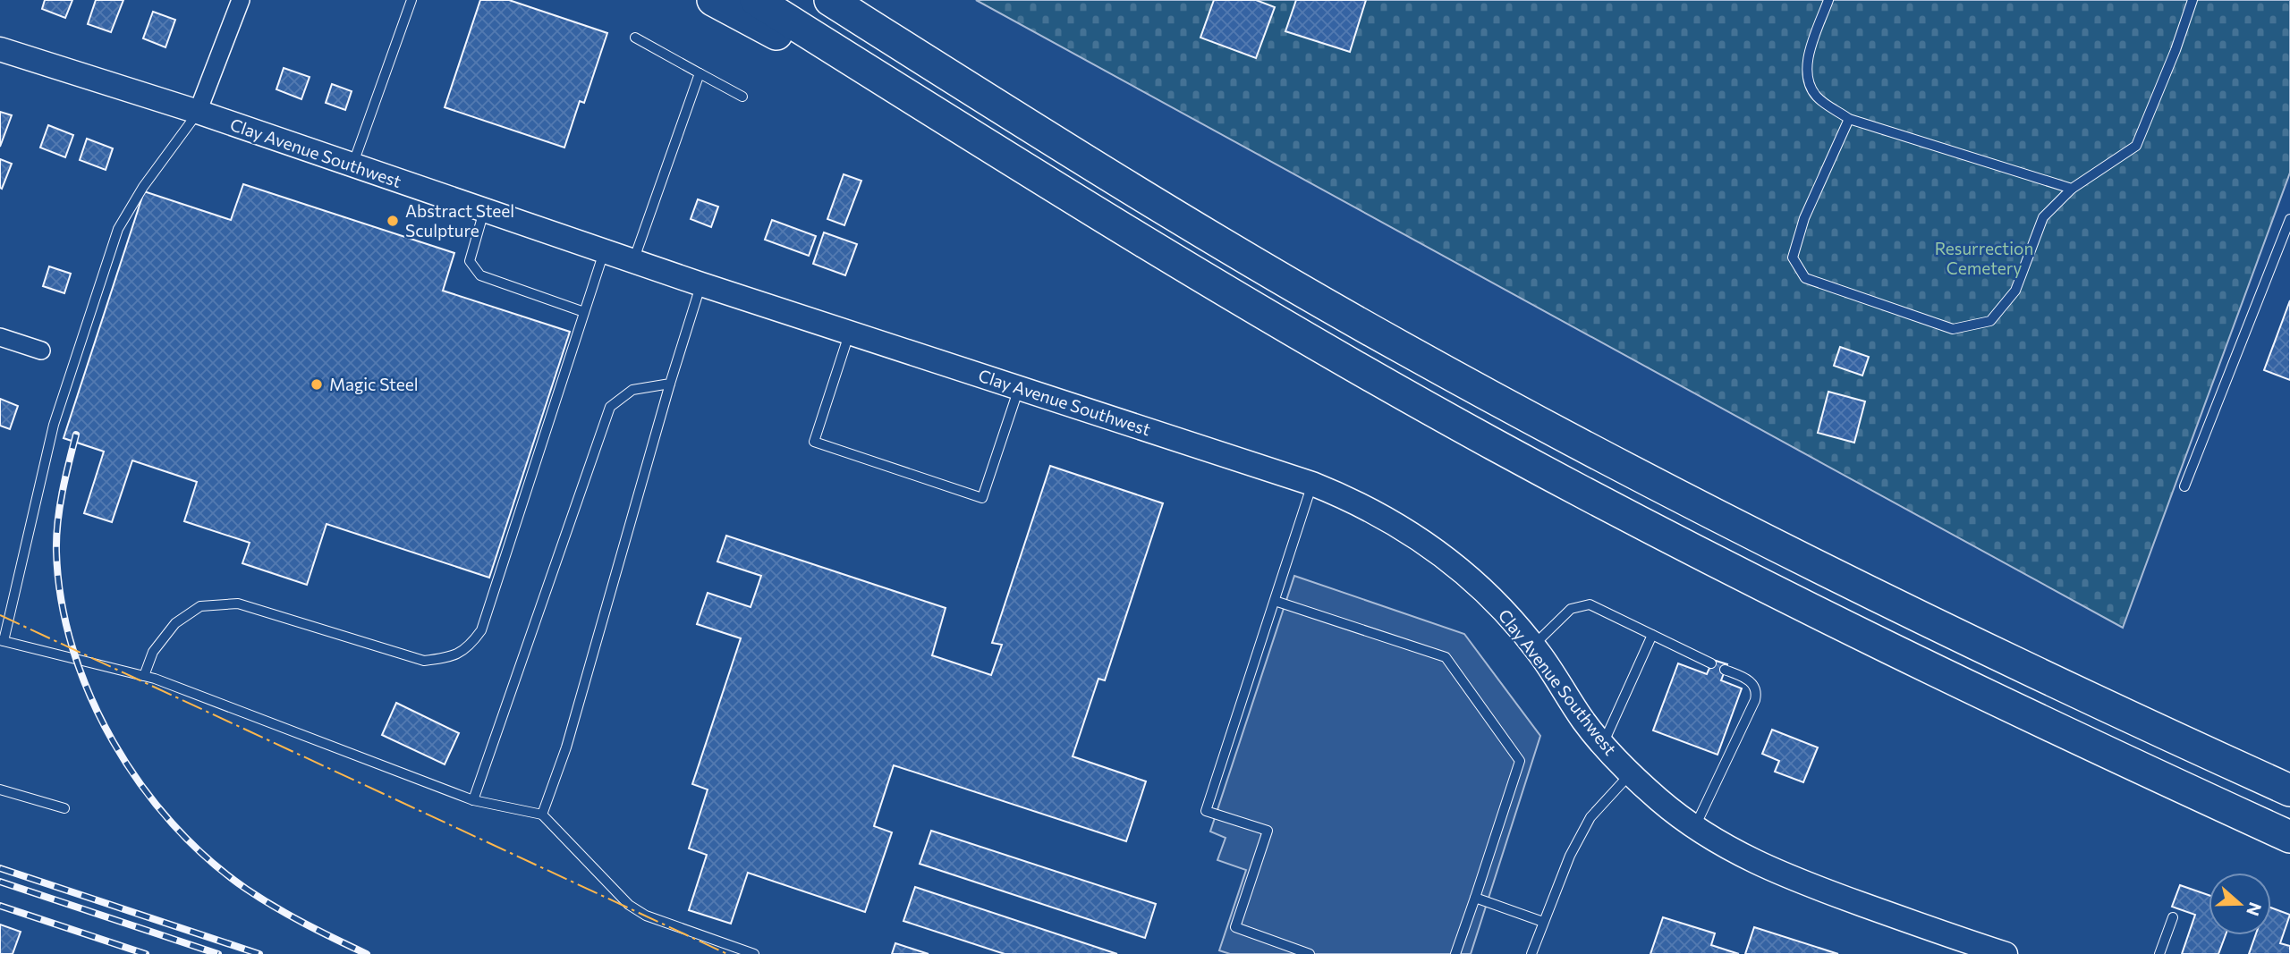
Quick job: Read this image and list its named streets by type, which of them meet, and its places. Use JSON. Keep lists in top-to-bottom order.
{
  "streets": {
    "street": ["Clay Avenue Southwest"]
  },
  "parks": ["Resurrection Cemetery"],
  "places": ["Abstract Steel Sculpture", "Magic Steel"],
  "north": "right"
}
